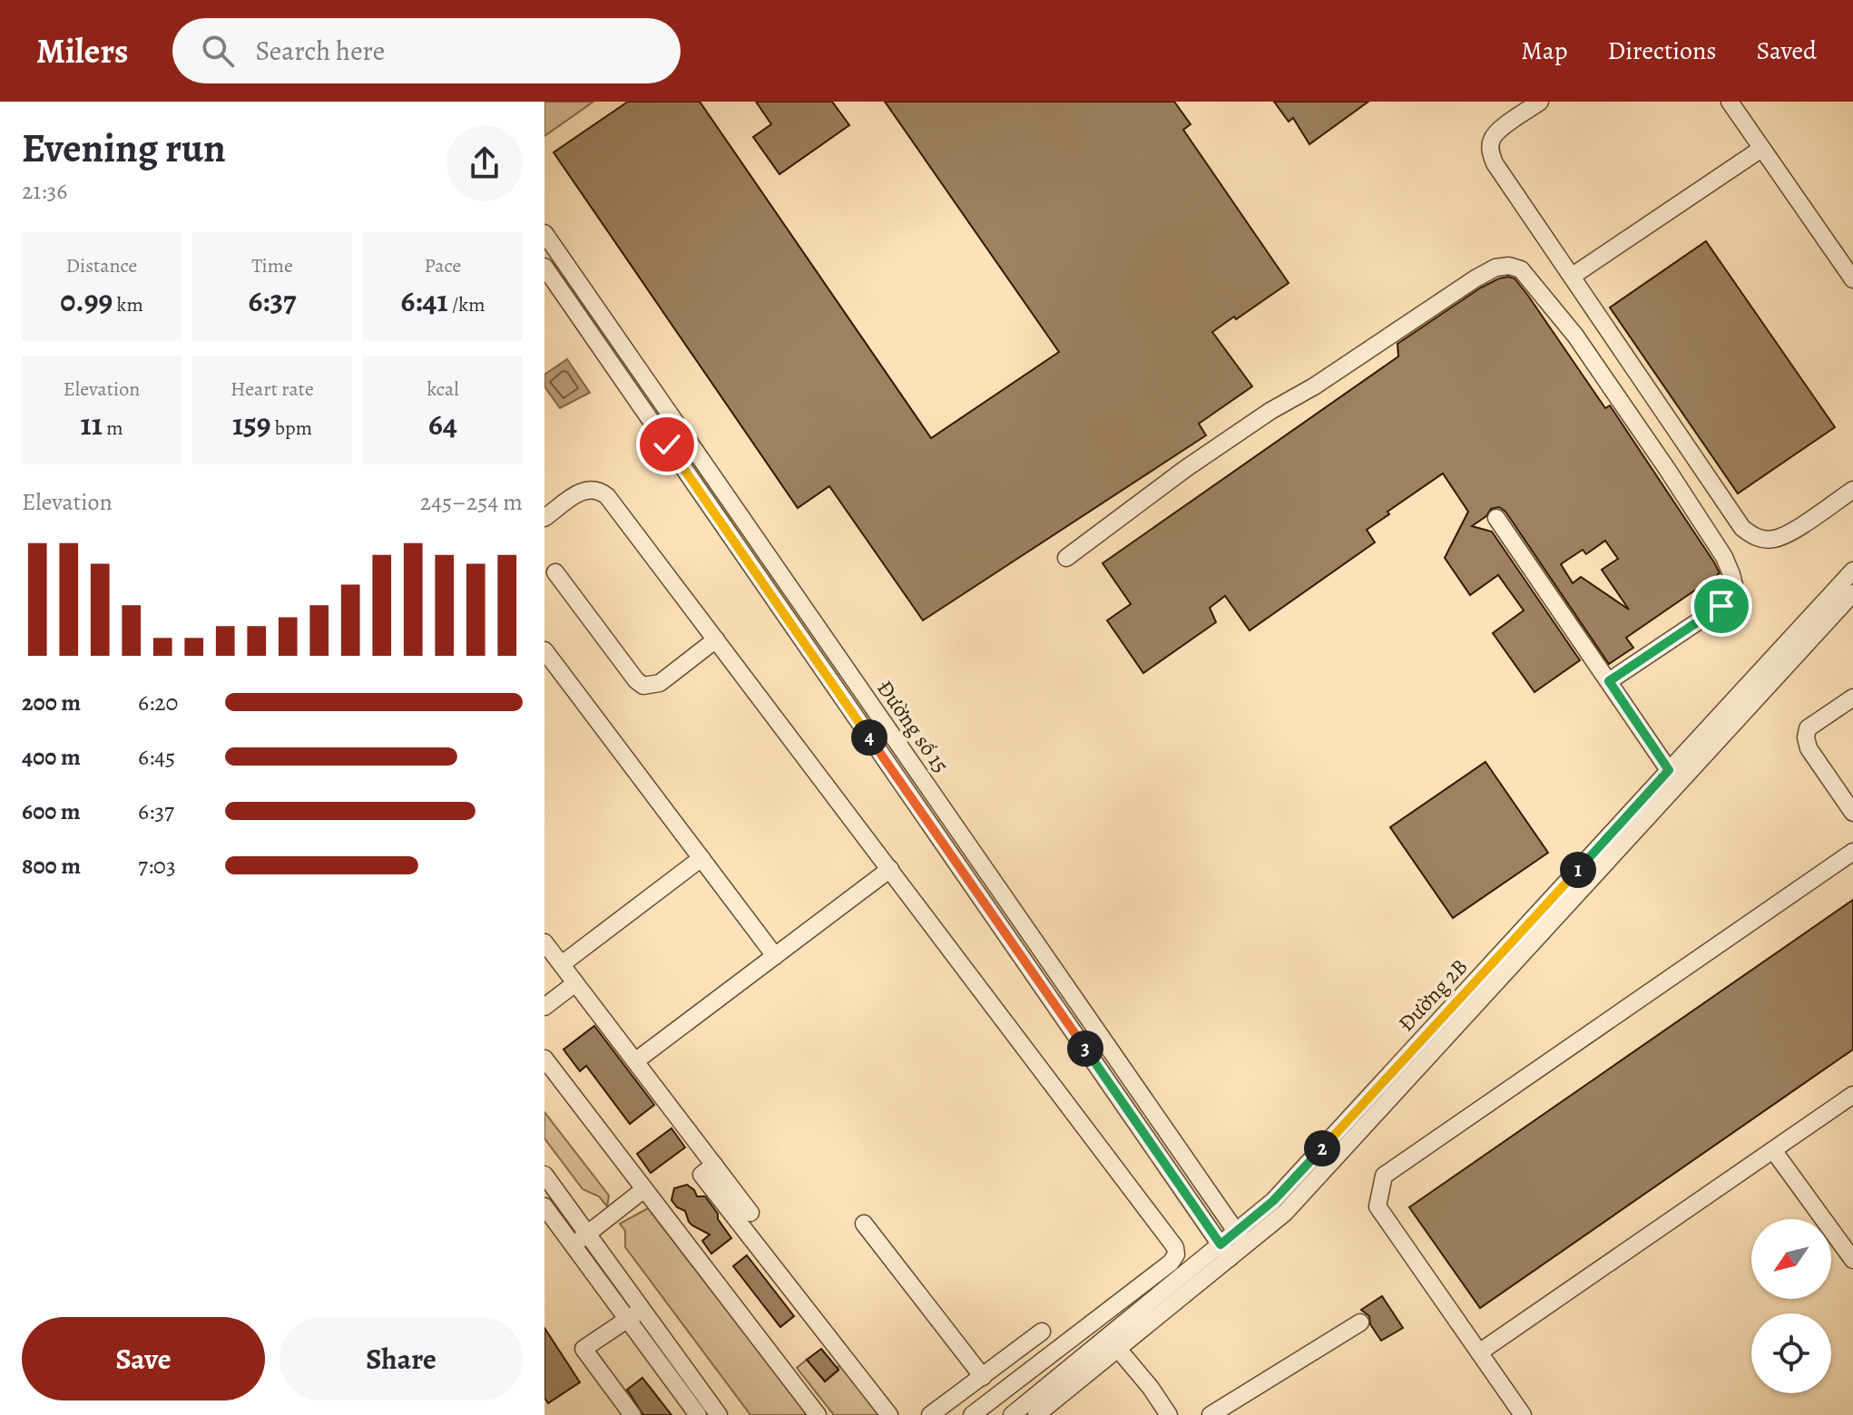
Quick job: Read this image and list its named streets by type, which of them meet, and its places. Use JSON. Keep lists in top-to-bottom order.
{
  "streets": {
    "street": ["Đường số 15", "Đường 2B"]
  },
  "crossings": [
    ["Đường số 15", "Đường 2B"]
  ],
  "north": "bottom left",
  "page": {
    "header": "Milers",
    "search": "Search here",
    "nav": ["Map", "Directions", "Saved"],
    "heading": ["Evening run", "21:36"],
    "stats": [
      ["Distance", "0.99 km"],
      ["Time", "6:37"],
      ["Pace", "6:41 /km"],
      ["Elevation", "11 m"],
      ["Heart rate", "159 bpm"],
      ["kcal", "64"]
    ],
    "chart": ["Elevation", "245–254 m"],
    "list": [
      {
        "name": "200 m",
        "note": "6:20"
      },
      {
        "name": "400 m",
        "note": "6:45"
      },
      {
        "name": "600 m",
        "note": "6:37"
      },
      {
        "name": "800 m",
        "note": "7:03"
      }
    ],
    "pins": [
      "4",
      "1",
      "3",
      "2"
    ],
    "buttons": ["Save", "Share"]
  }
}
